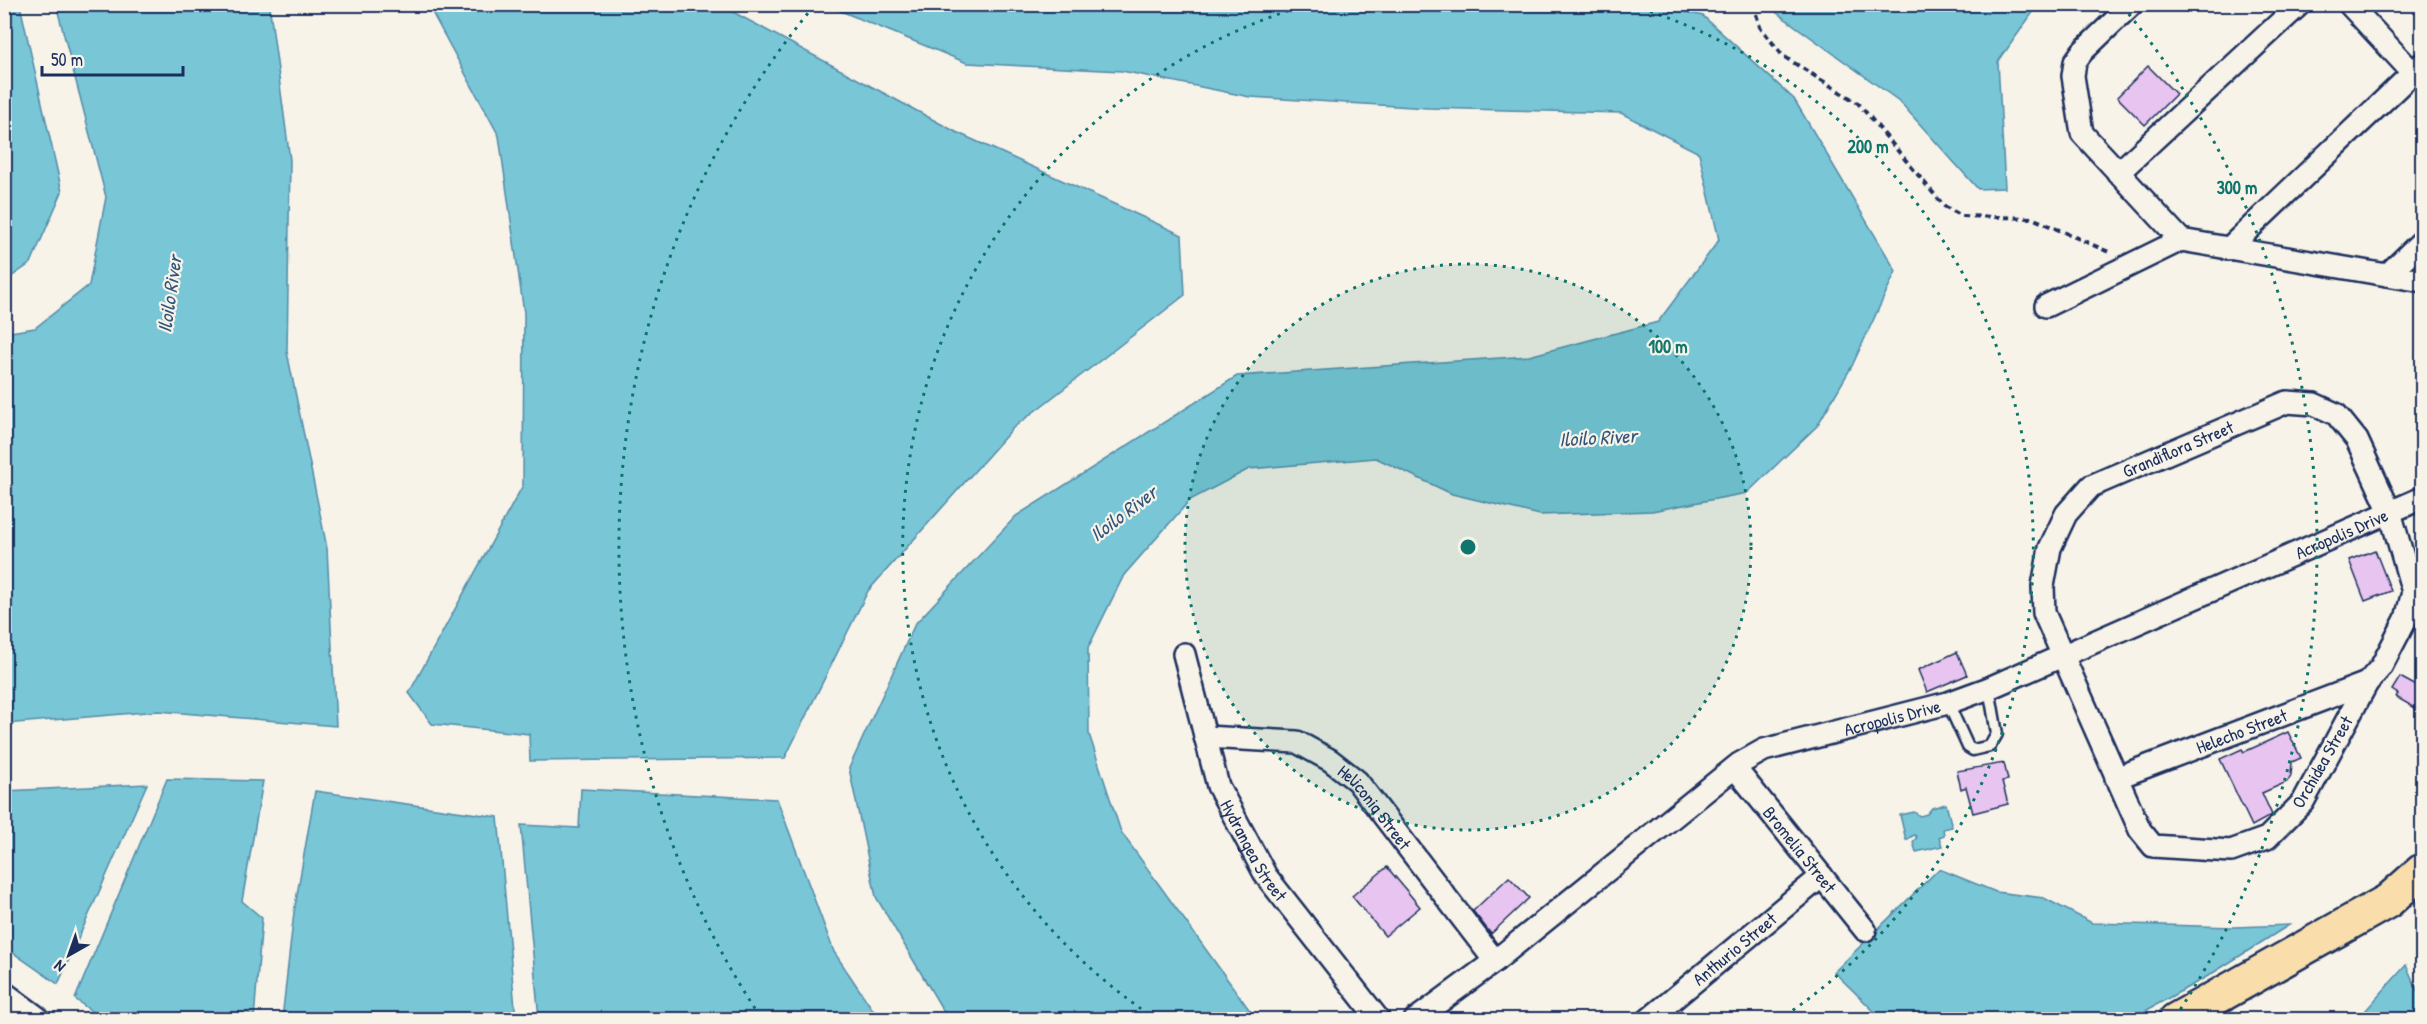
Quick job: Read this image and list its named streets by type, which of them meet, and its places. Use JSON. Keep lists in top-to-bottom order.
{
  "streets": {
    "street": [
      "Grandiflora Street",
      "Acropolis Drive",
      "Helecho Street",
      "Orchidea Street",
      "Heliconia Street",
      "Bromelia Street",
      "Hydrangea Street",
      "Anthurio Street"
    ]
  },
  "crossings": [
    ["Grandiflora Street", "Acropolis Drive"],
    ["Grandiflora Street", "Orchidea Street"],
    ["Acropolis Drive", "Orchidea Street"],
    ["Acropolis Drive", "Heliconia Street"],
    ["Acropolis Drive", "Bromelia Street"],
    ["Helecho Street", "Orchidea Street"],
    ["Heliconia Street", "Hydrangea Street"],
    ["Bromelia Street", "Anthurio Street"]
  ],
  "water": ["Iloilo River"],
  "scale_bar": "50 m",
  "north": "bottom left",
  "rings": ["200 m", "300 m", "100 m"]
}
